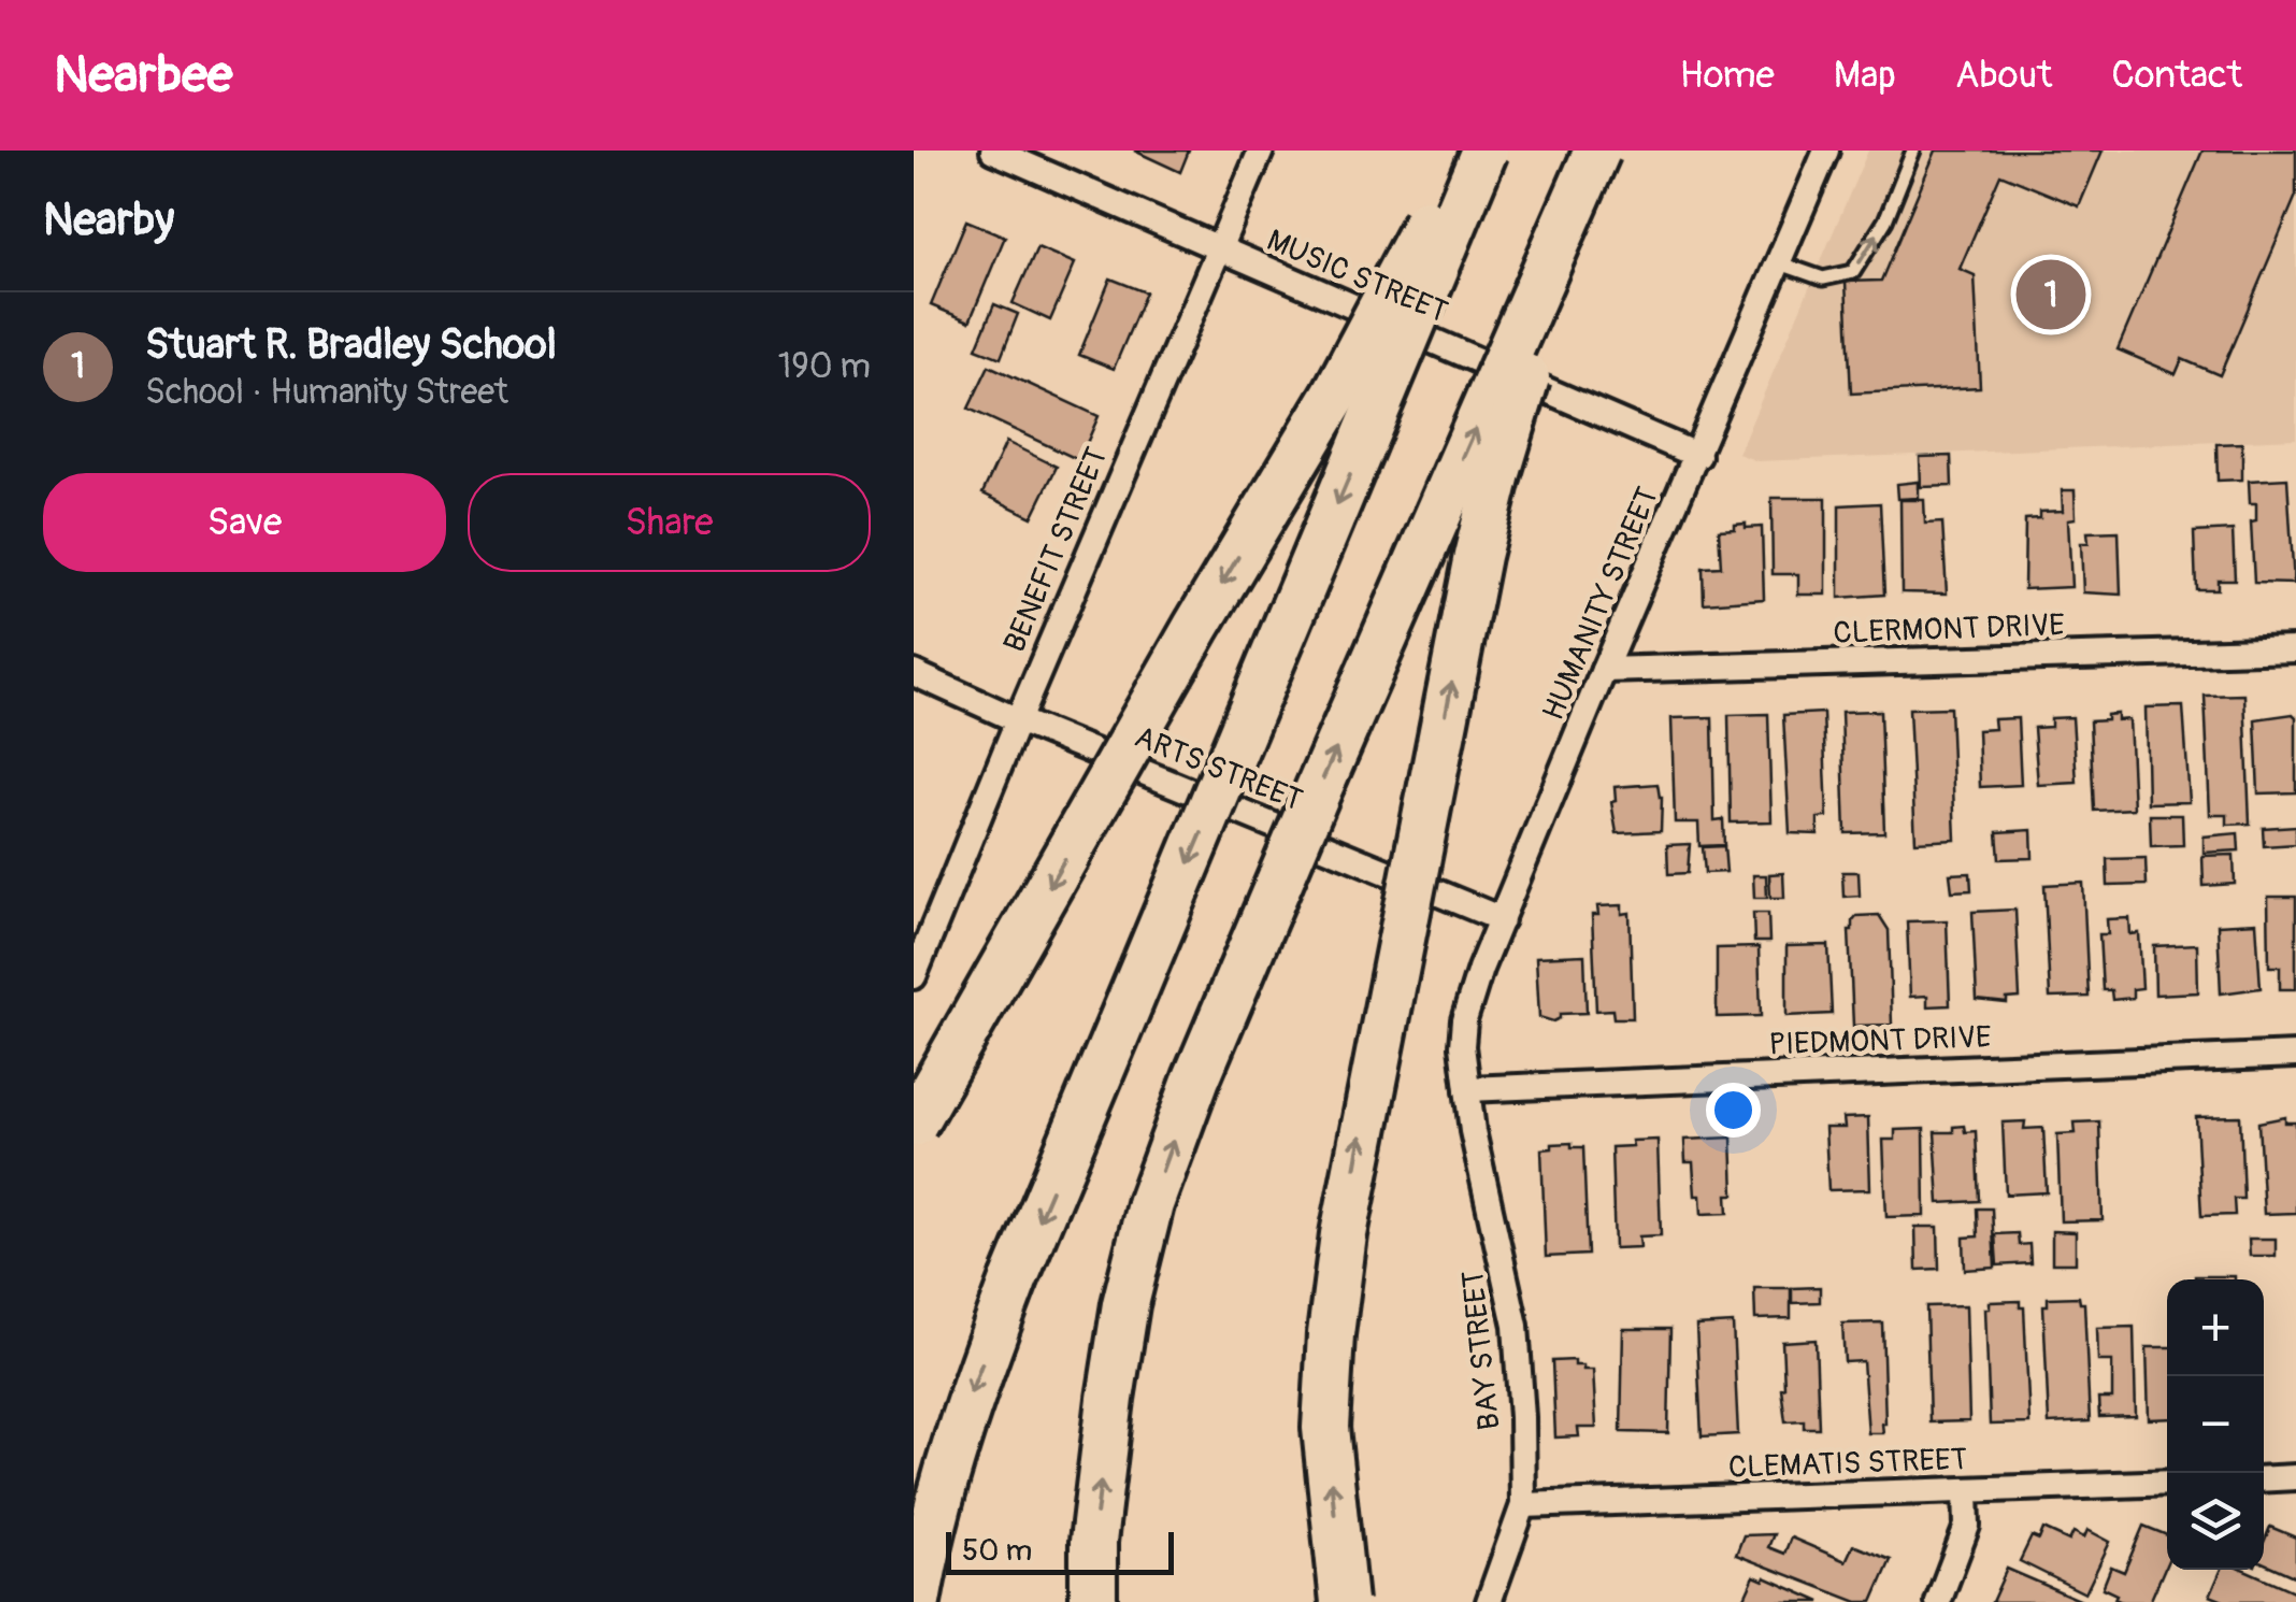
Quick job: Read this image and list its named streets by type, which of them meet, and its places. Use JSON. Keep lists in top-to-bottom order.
{
  "streets": {
    "street": [
      "MUSIC STREET",
      "BENEFIT STREET",
      "HUMANITY STREET",
      "CLERMONT DRIVE",
      "ARTS STREET",
      "PIEDMONT DRIVE",
      "BAY STREET",
      "CLEMATIS STREET"
    ]
  },
  "crossings": [
    ["MUSIC STREET", "BENEFIT STREET"],
    ["MUSIC STREET", "HUMANITY STREET"],
    ["BENEFIT STREET", "ARTS STREET"],
    ["HUMANITY STREET", "CLERMONT DRIVE"],
    ["HUMANITY STREET", "ARTS STREET"],
    ["HUMANITY STREET", "PIEDMONT DRIVE"],
    ["HUMANITY STREET", "BAY STREET"],
    ["PIEDMONT DRIVE", "BAY STREET"],
    ["BAY STREET", "CLEMATIS STREET"]
  ],
  "scale_bar": "50 m",
  "page": {
    "header": "Nearbee",
    "nav": [
      "Home",
      "Map",
      "About",
      "Contact"
    ],
    "heading": "Nearby",
    "pins": "1",
    "list": [
      {
        "mark": "1",
        "name": "Stuart R. Bradley School",
        "note": "School · Humanity Street",
        "value": "190 m"
      }
    ],
    "buttons": ["Save", "Share"],
    "map_buttons": ["+", "−"],
    "scale": "50 m"
  }
}
